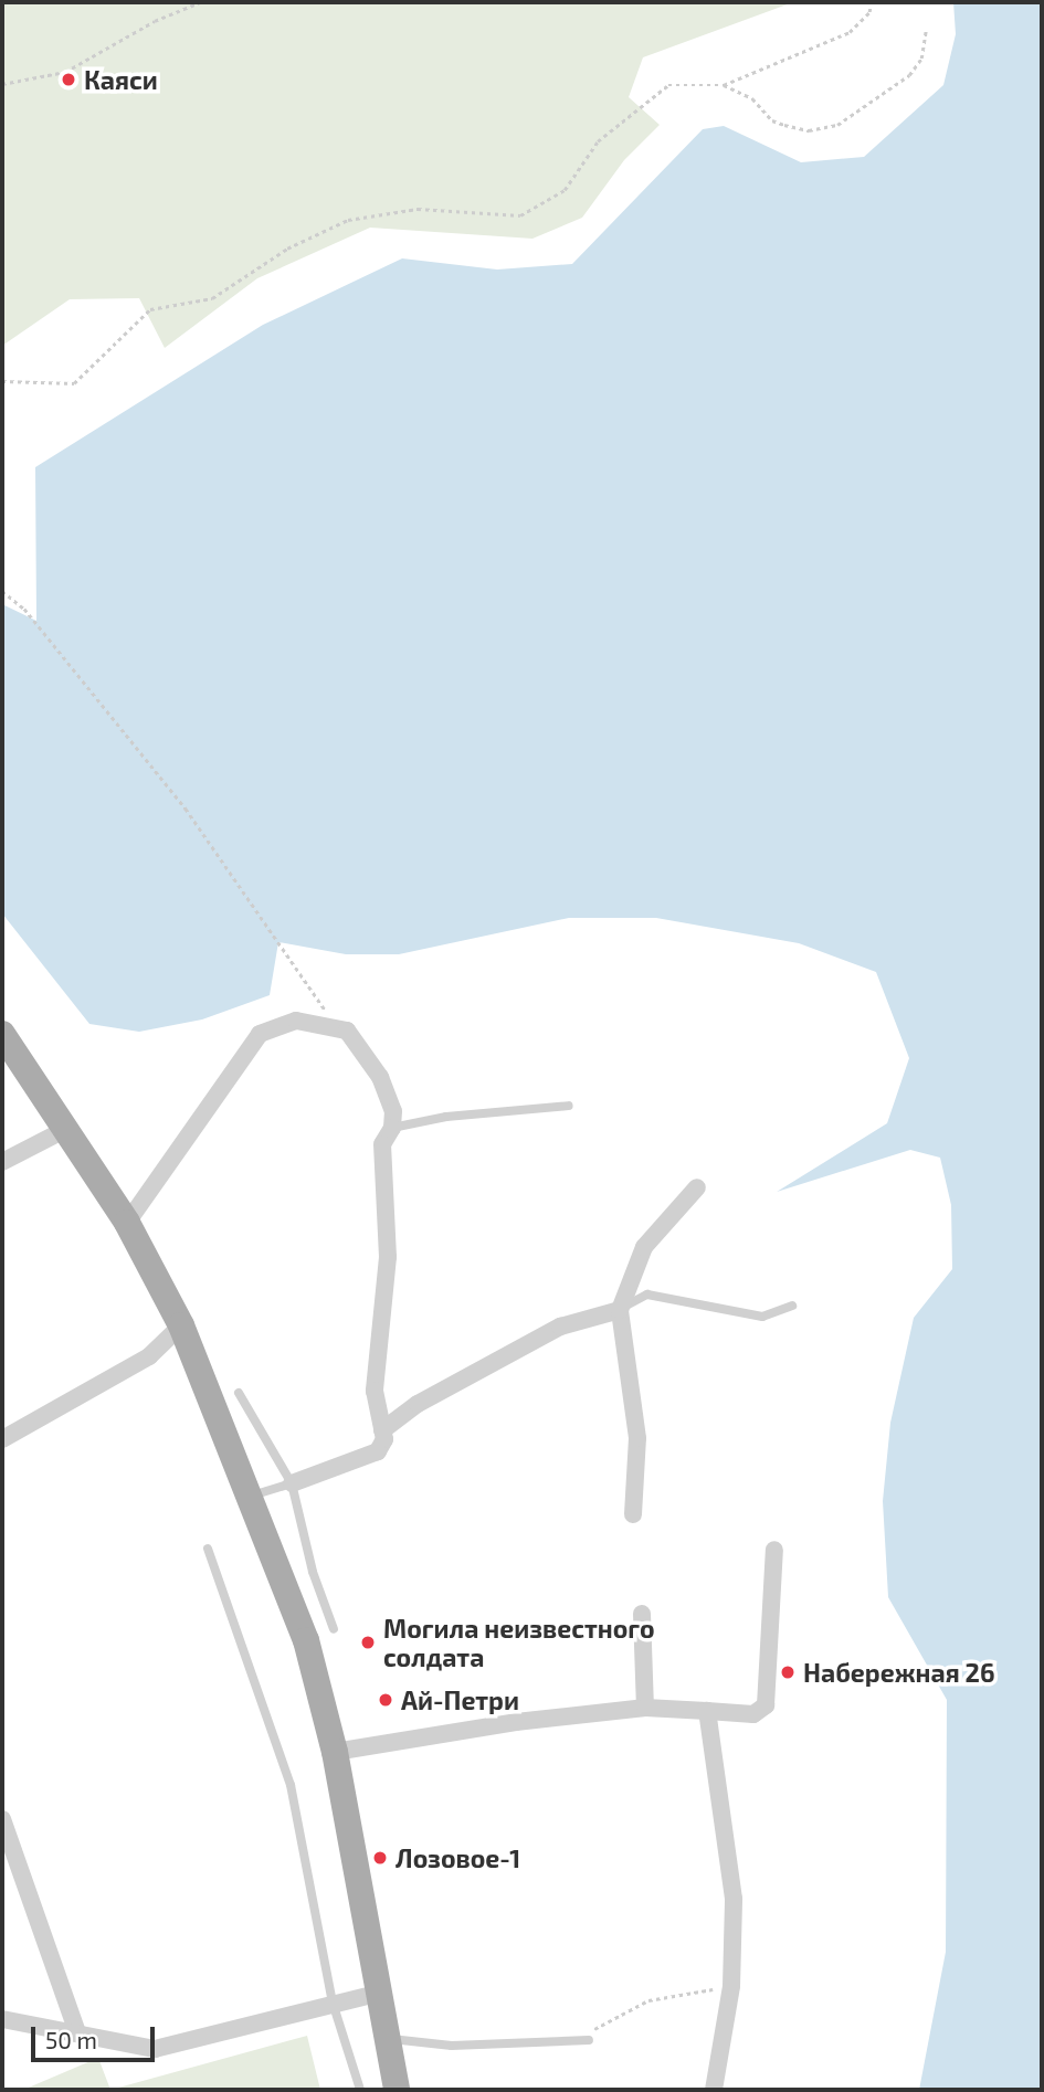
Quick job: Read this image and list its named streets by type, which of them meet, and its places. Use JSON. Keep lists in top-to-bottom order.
{
  "places": [
    "Каяси",
    "Могила неизвестного солдата",
    "Набережная 26",
    "Ай-Петри",
    "Лозовое-1"
  ],
  "scale_bar": "50 m"
}
